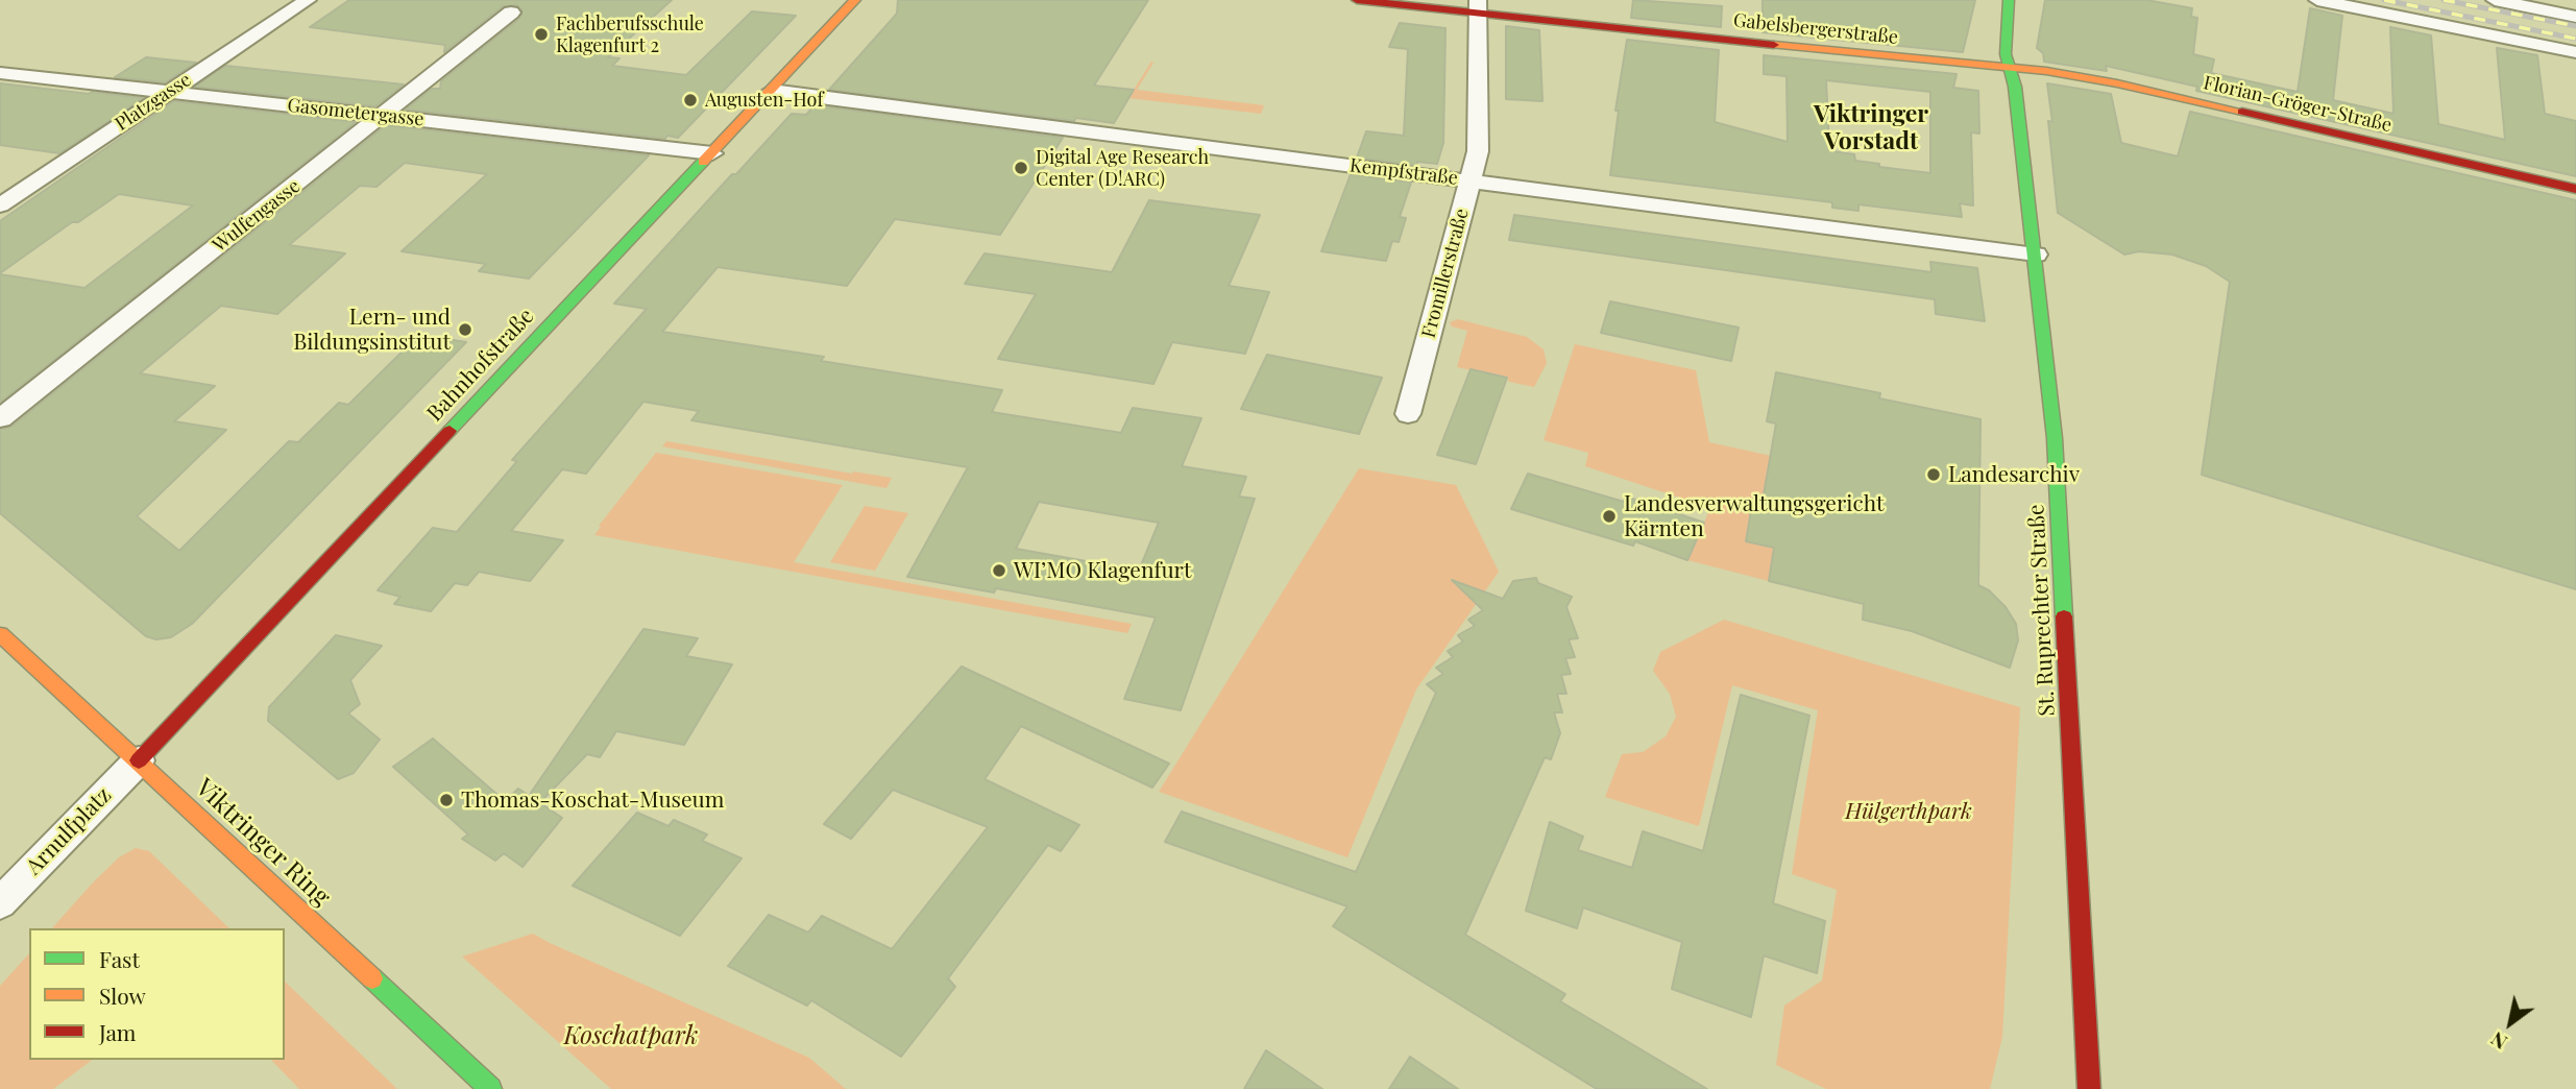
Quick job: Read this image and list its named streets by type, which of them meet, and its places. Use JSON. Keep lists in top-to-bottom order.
{
  "streets": {
    "street": [
      "Gabelsbergerstraße",
      "Platzgasse",
      "Florian-Gröger-Straße",
      "Gasometergasse",
      "Kempfstraße",
      "Wulfengasse",
      "Fromillerstraße",
      "Bahnhofstraße",
      "St. Ruprechter Straße",
      "Arnulfplatz",
      "Viktringer Ring"
    ]
  },
  "crossings": [
    ["Gabelsbergerstraße", "Florian-Gröger-Straße"],
    ["Gabelsbergerstraße", "Fromillerstraße"],
    ["Gabelsbergerstraße", "St. Ruprechter Straße"],
    ["Platzgasse", "Gasometergasse"],
    ["Florian-Gröger-Straße", "St. Ruprechter Straße"],
    ["Gasometergasse", "Wulfengasse"],
    ["Gasometergasse", "Bahnhofstraße"],
    ["Kempfstraße", "Fromillerstraße"],
    ["Kempfstraße", "Bahnhofstraße"],
    ["Kempfstraße", "St. Ruprechter Straße"],
    ["Bahnhofstraße", "Arnulfplatz"],
    ["Bahnhofstraße", "Viktringer Ring"],
    ["Arnulfplatz", "Viktringer Ring"]
  ],
  "districts": ["Viktringer Vorstadt"],
  "parks": ["Hülgerthpark", "Koschatpark"],
  "places": [
    "Fachberufsschule Klagenfurt 2",
    "Augusten-Hof",
    "Digital Age Research Center (D!ARC)",
    "Lern- und Bildungsinstitut",
    "Landesarchiv",
    "Landesverwaltungsgericht Kärnten",
    "WI’MO Klagenfurt",
    "Thomas-Koschat-Museum"
  ],
  "legend": ["Fast", "Slow", "Jam"],
  "north": "bottom left"
}
